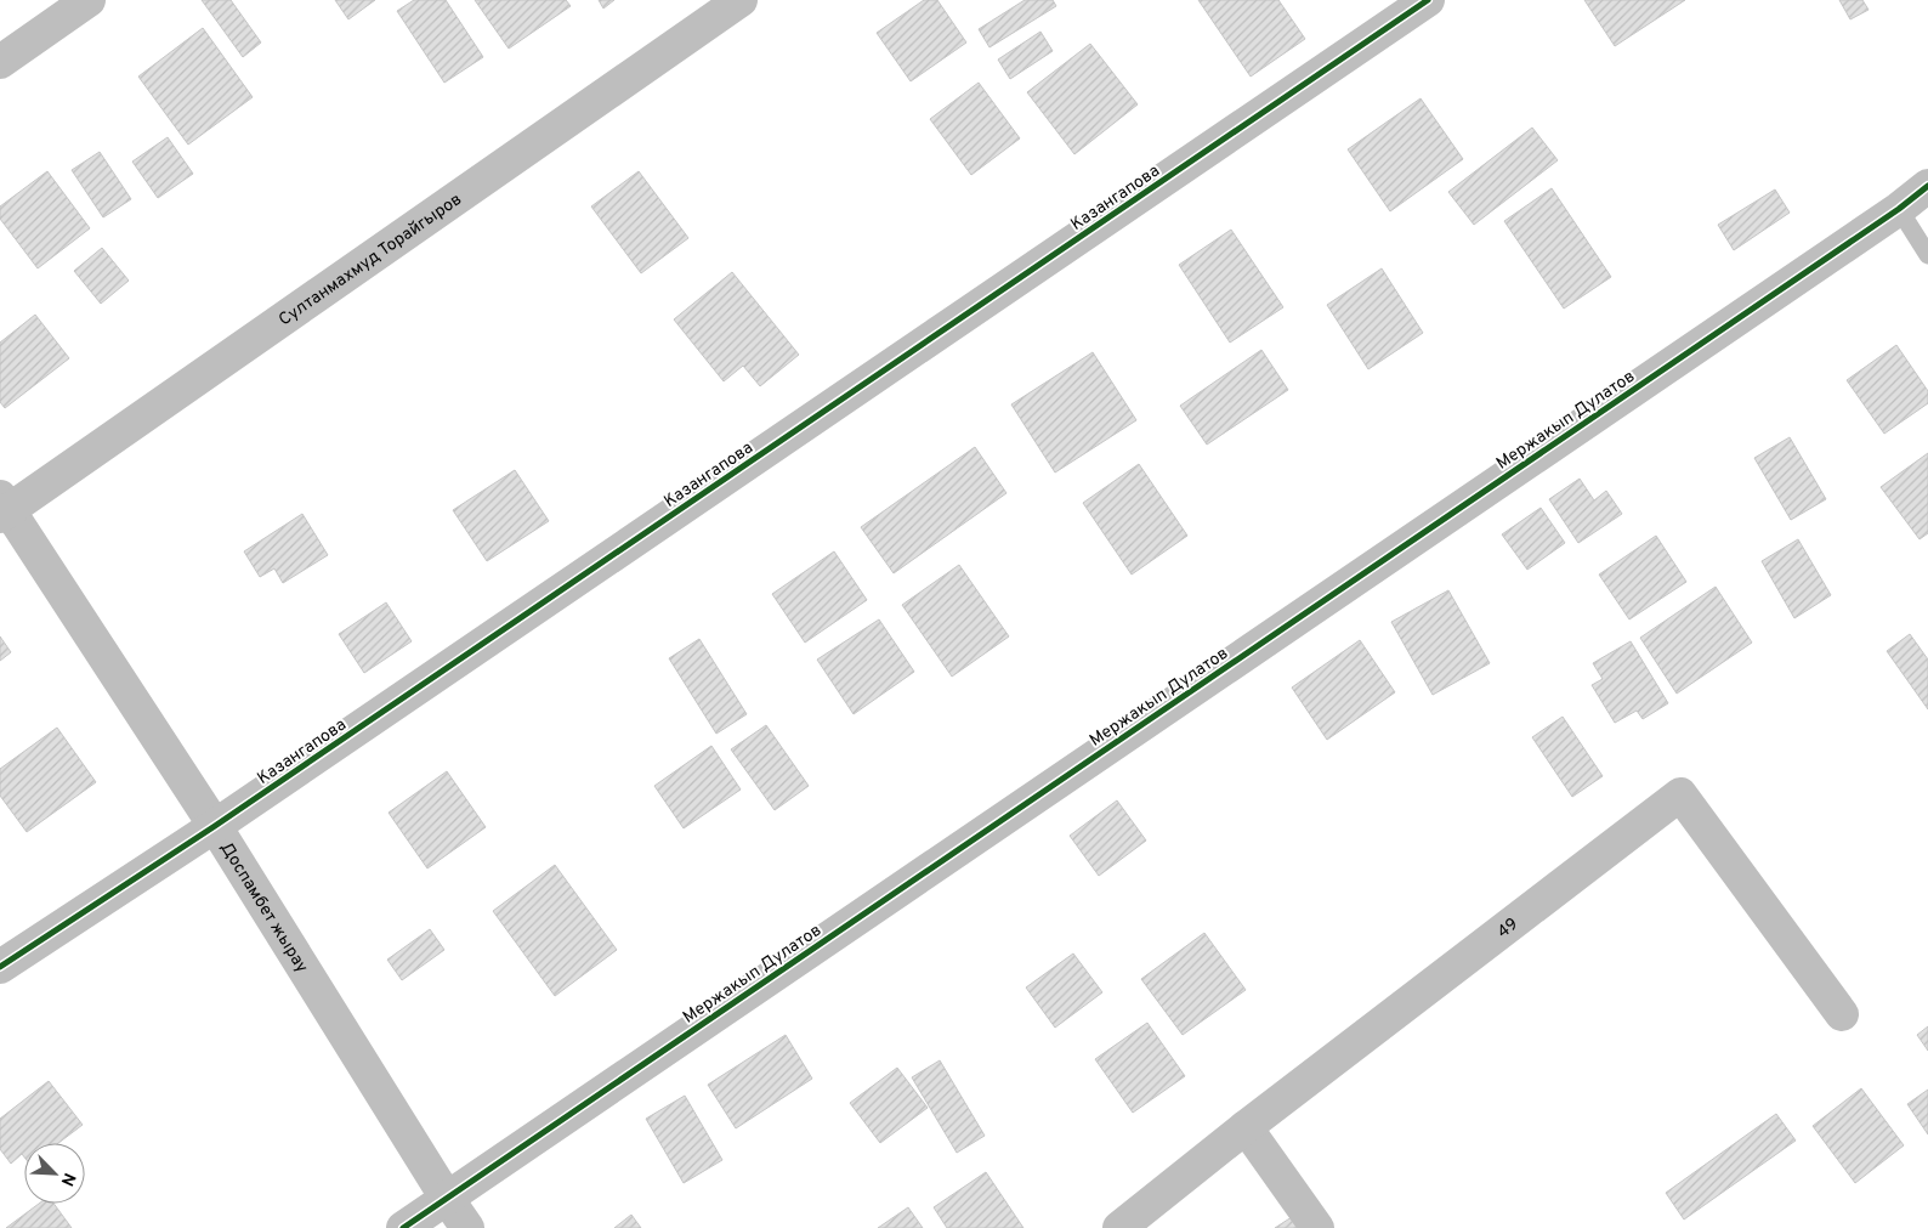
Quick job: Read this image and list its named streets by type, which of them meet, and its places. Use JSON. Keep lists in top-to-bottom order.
{
  "streets": {
    "street": [
      "Казангапова",
      "Султанмахмуд Торайгыров",
      "Мержакып Дулатов",
      "Доспамбет жырау",
      "49"
    ]
  },
  "crossings": [
    ["Казангапова", "Доспамбет жырау"],
    ["Султанмахмуд Торайгыров", "Доспамбет жырау"],
    ["Мержакып Дулатов", "Доспамбет жырау"]
  ],
  "north": "bottom right"
}
